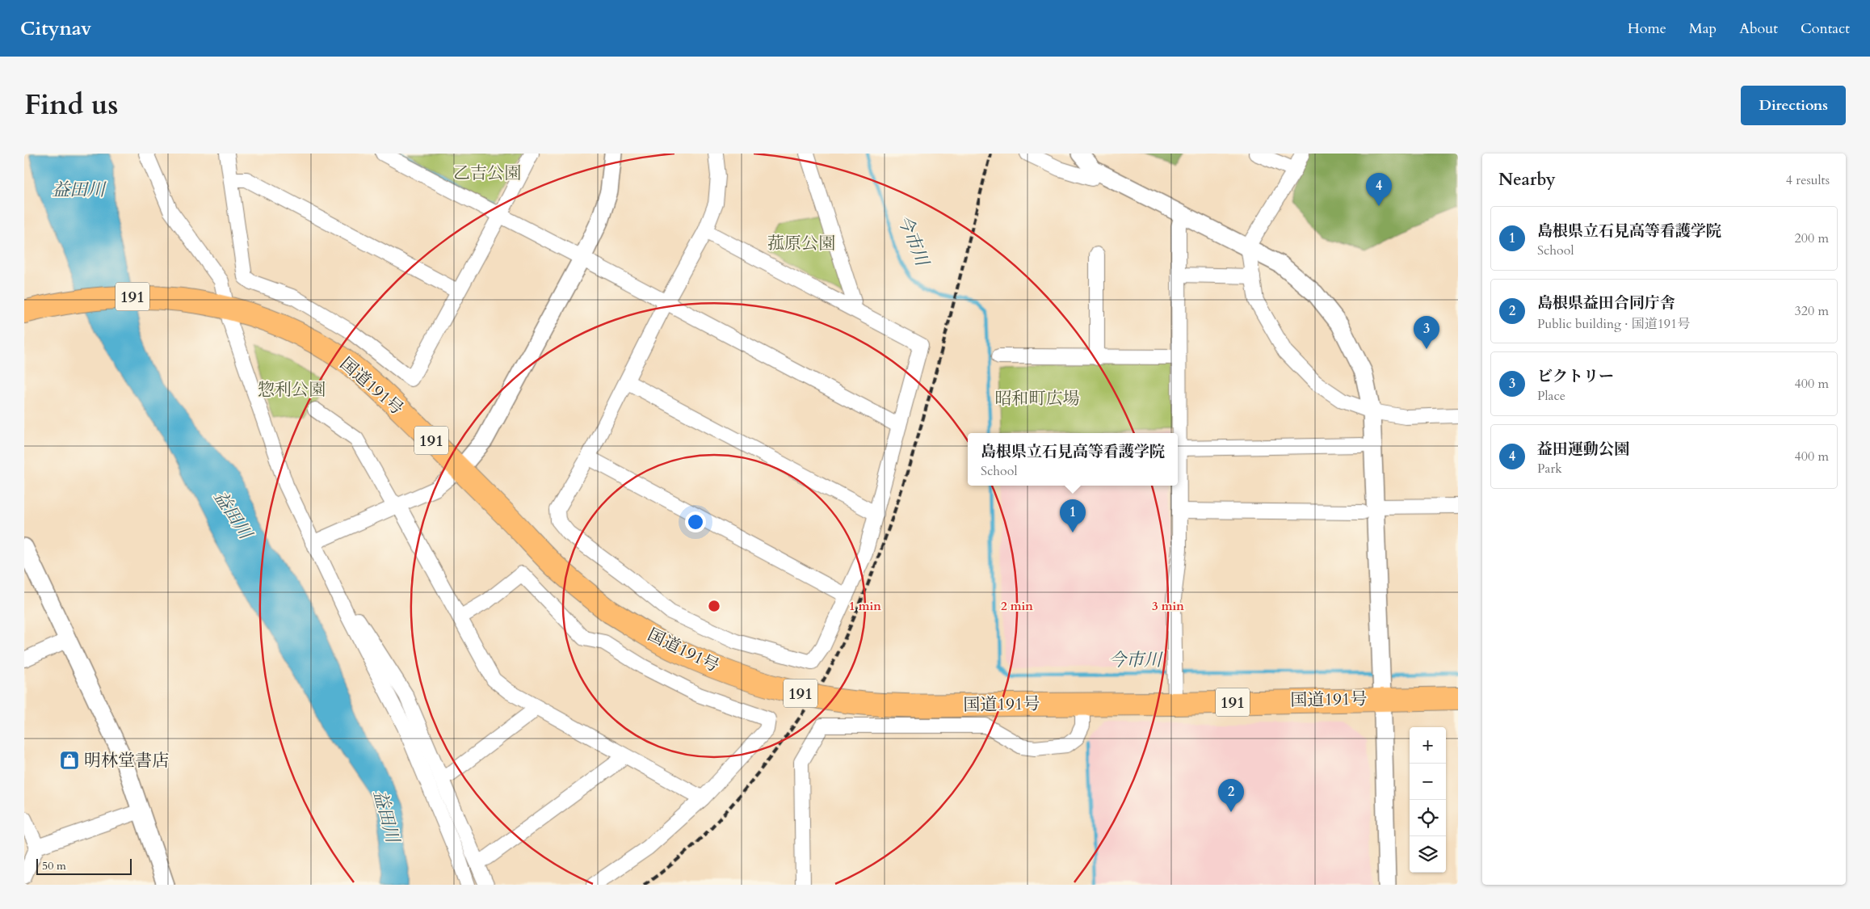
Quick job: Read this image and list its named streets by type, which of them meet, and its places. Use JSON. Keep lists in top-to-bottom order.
{
  "streets": {
    "highway": ["191", "国道191号"]
  },
  "water": ["益田川", "今市川"],
  "parks": [
    "乙吉公園",
    "菰原公園",
    "惣利公園",
    "昭和町広場"
  ],
  "places": {
    "shop": ["明林堂書店"]
  },
  "scale_bar": "50 m",
  "page": {
    "header": "Citynav",
    "nav": [
      "Home",
      "Map",
      "About",
      "Contact"
    ],
    "title": "Find us",
    "buttons": "Directions",
    "heading": ["Nearby", "4 results"],
    "pins": [
      "4",
      "3",
      "1",
      "2"
    ],
    "list": [
      {
        "mark": "1",
        "name": "島根県立石見高等看護学院",
        "note": "School",
        "value": "200 m"
      },
      {
        "mark": "2",
        "name": "島根県益田合同庁舎",
        "note": "Public building · 国道191号",
        "value": "320 m"
      },
      {
        "mark": "3",
        "name": "ビクトリー",
        "note": "Place",
        "value": "400 m"
      },
      {
        "mark": "4",
        "name": "益田運動公園",
        "note": "Park",
        "value": "400 m"
      }
    ],
    "popup": ["島根県立石見高等看護学院", "School"],
    "map_buttons": ["+", "−"],
    "scale": "50 m"
  },
  "rings": ["1 min", "2 min", "3 min"]
}
